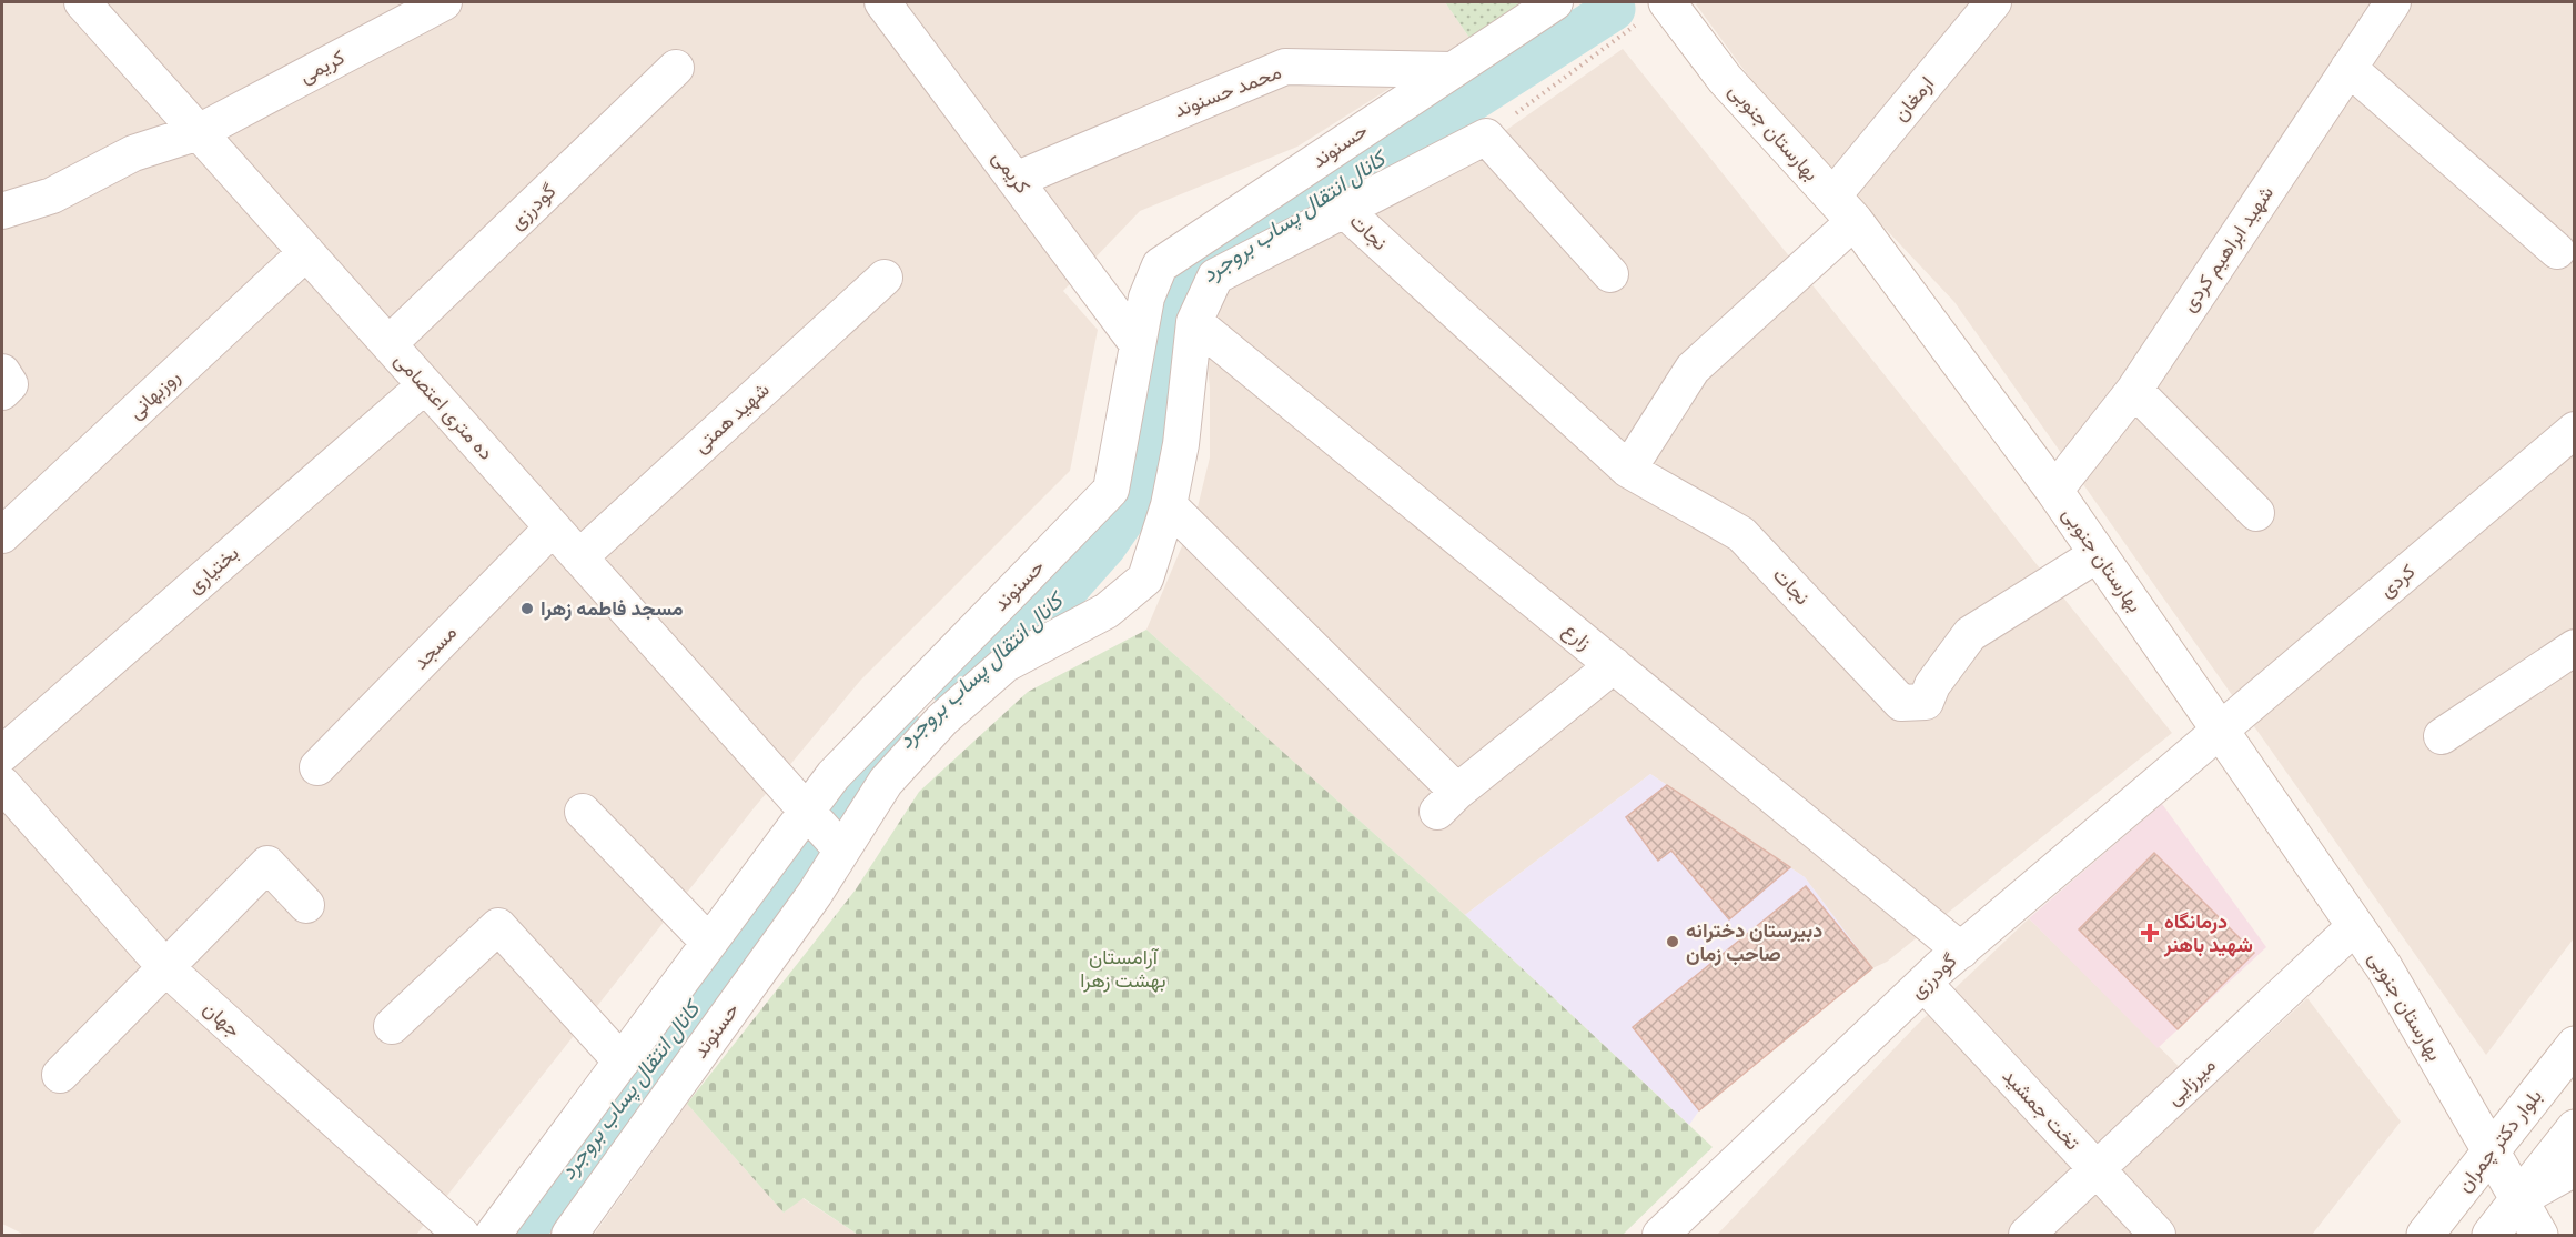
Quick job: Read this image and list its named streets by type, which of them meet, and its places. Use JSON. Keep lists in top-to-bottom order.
{
  "streets": {
    "street": [
      "کریمی",
      "محمد حسنوند",
      "ارمغان",
      "بهارستان جنوبی",
      "حسنوند",
      "گودرزی",
      "نجات",
      "شهید ابراهیم کردی",
      "روزبهانی",
      "ده متری اعتصامی",
      "شهید همتی",
      "بختیاری",
      "کردی",
      "زارع",
      "مسجد",
      "جهان",
      "میرزایی",
      "تخت جمشید",
      "بلوار دکتر چمران"
    ]
  },
  "crossings": [
    ["کریمی", "محمد حسنوند"],
    ["کریمی", "حسنوند"],
    ["کریمی", "ده متری اعتصامی"],
    ["محمد حسنوند", "حسنوند"],
    ["ارمغان", "بهارستان جنوبی"],
    ["بهارستان جنوبی", "گودرزی"],
    ["بهارستان جنوبی", "نجات"],
    ["بهارستان جنوبی", "شهید ابراهیم کردی"],
    ["بهارستان جنوبی", "کردی"],
    ["بهارستان جنوبی", "میرزایی"],
    ["بهارستان جنوبی", "بلوار دکتر چمران"],
    ["حسنوند", "نجات"],
    ["حسنوند", "ده متری اعتصامی"],
    ["حسنوند", "زارع"],
    ["گودرزی", "ده متری اعتصامی"],
    ["گودرزی", "کردی"],
    ["گودرزی", "زارع"],
    ["گودرزی", "تخت جمشید"],
    ["روزبهانی", "ده متری اعتصامی"],
    ["ده متری اعتصامی", "شهید همتی"],
    ["ده متری اعتصامی", "بختیاری"],
    ["ده متری اعتصامی", "مسجد"],
    ["میرزایی", "تخت جمشید"]
  ],
  "water": ["کانال انتقال پساب بروجرد"],
  "parks": ["آرامستان بهشت زهرا"],
  "places": {
    "other": ["مسجد فاطمه زهرا", "دبیرستان دخترانه صاحب زمان"],
    "health": ["درمانگاه شهید باهنر"]
  }
}
